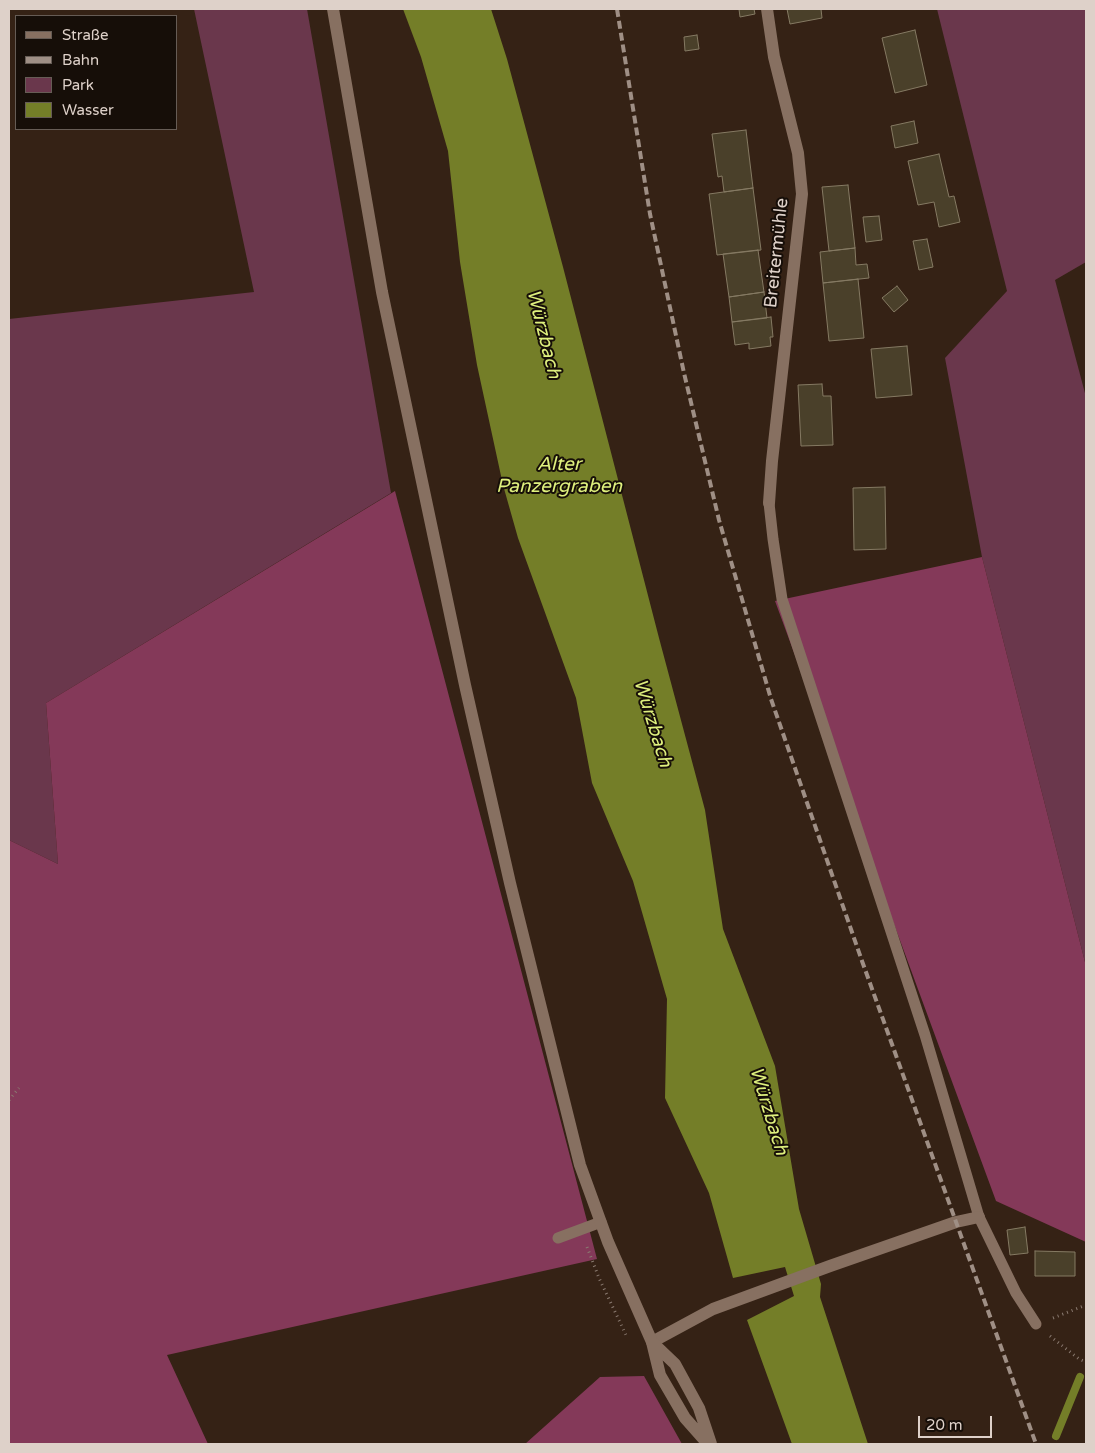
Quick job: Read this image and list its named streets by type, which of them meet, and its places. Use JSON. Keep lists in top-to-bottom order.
{
  "streets": {
    "main road": ["Breitermühle"]
  },
  "water": ["Würzbach", "Alter Panzergraben"],
  "legend": [
    "Straße",
    "Bahn",
    "Park",
    "Wasser"
  ],
  "scale_bar": "20 m"
}
